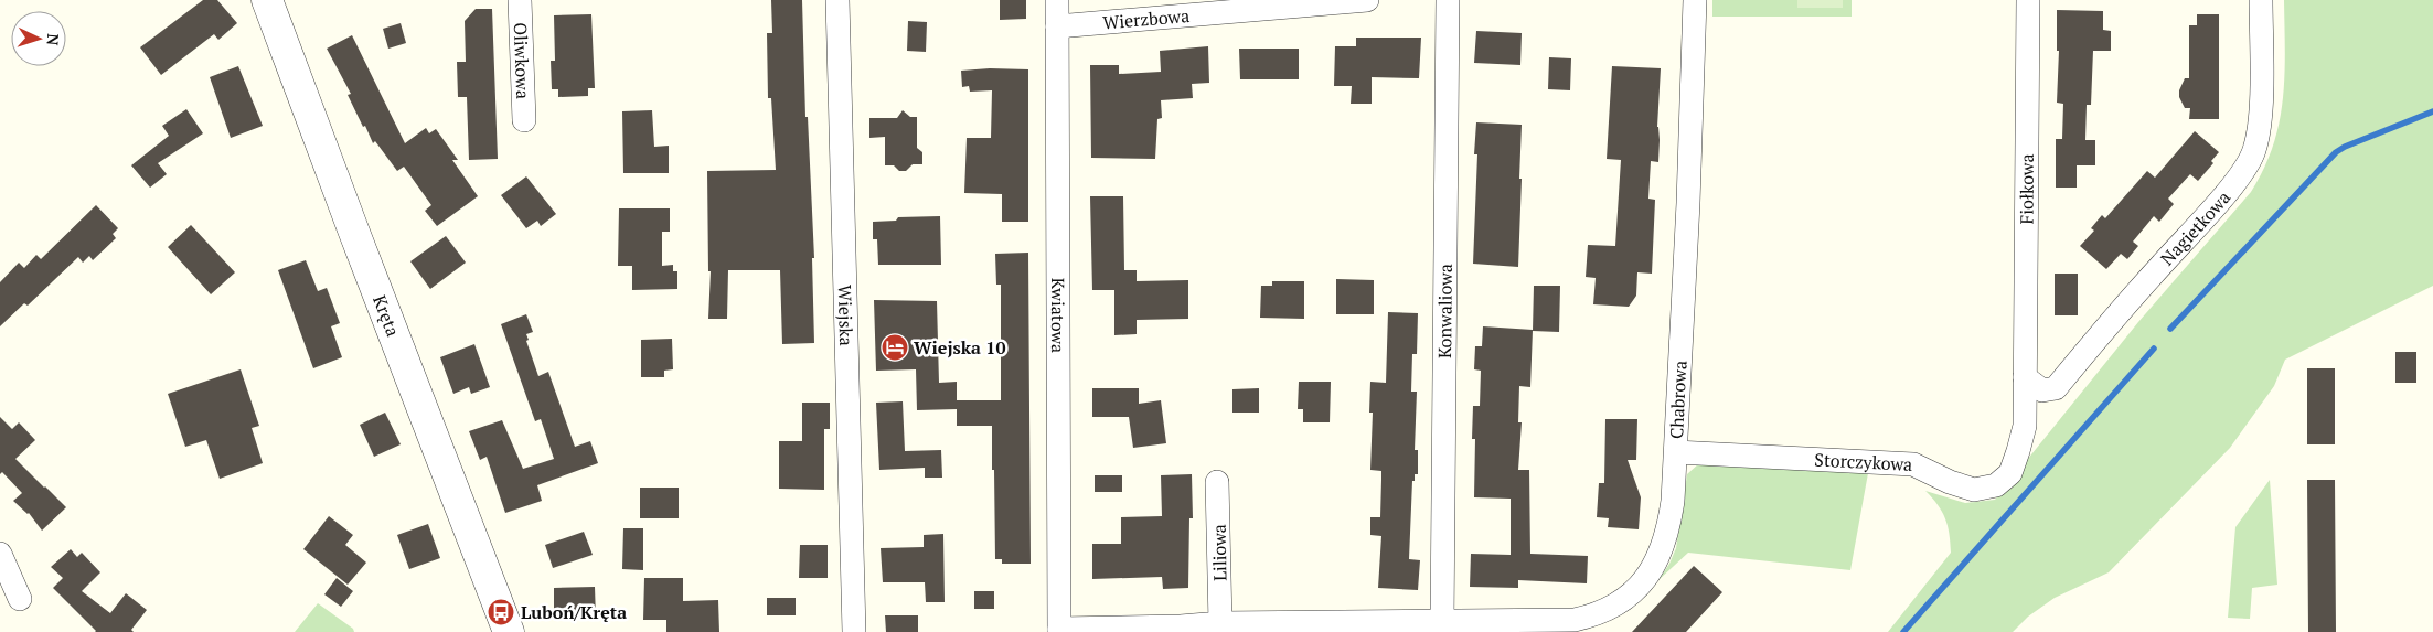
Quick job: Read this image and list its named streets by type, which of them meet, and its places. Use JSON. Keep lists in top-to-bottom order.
{
  "streets": {
    "street": [
      "Wierzbowa",
      "Oliwkowa",
      "Fiołkowa",
      "Nagietkowa",
      "Konwaliowa",
      "Kwiatowa",
      "Kręta",
      "Wiejska",
      "Chabrowa",
      "Storczykowa",
      "Liliowa"
    ]
  },
  "crossings": [
    ["Wierzbowa", "Kwiatowa"],
    ["Fiołkowa", "Nagietkowa"],
    ["Fiołkowa", "Storczykowa"],
    ["Nagietkowa", "Storczykowa"],
    ["Konwaliowa", "Chabrowa"],
    ["Chabrowa", "Storczykowa"]
  ],
  "places": {
    "hotel": ["Wiejska 10"],
    "bus stop": ["Luboń/Kręta"]
  },
  "north": "right"
}
